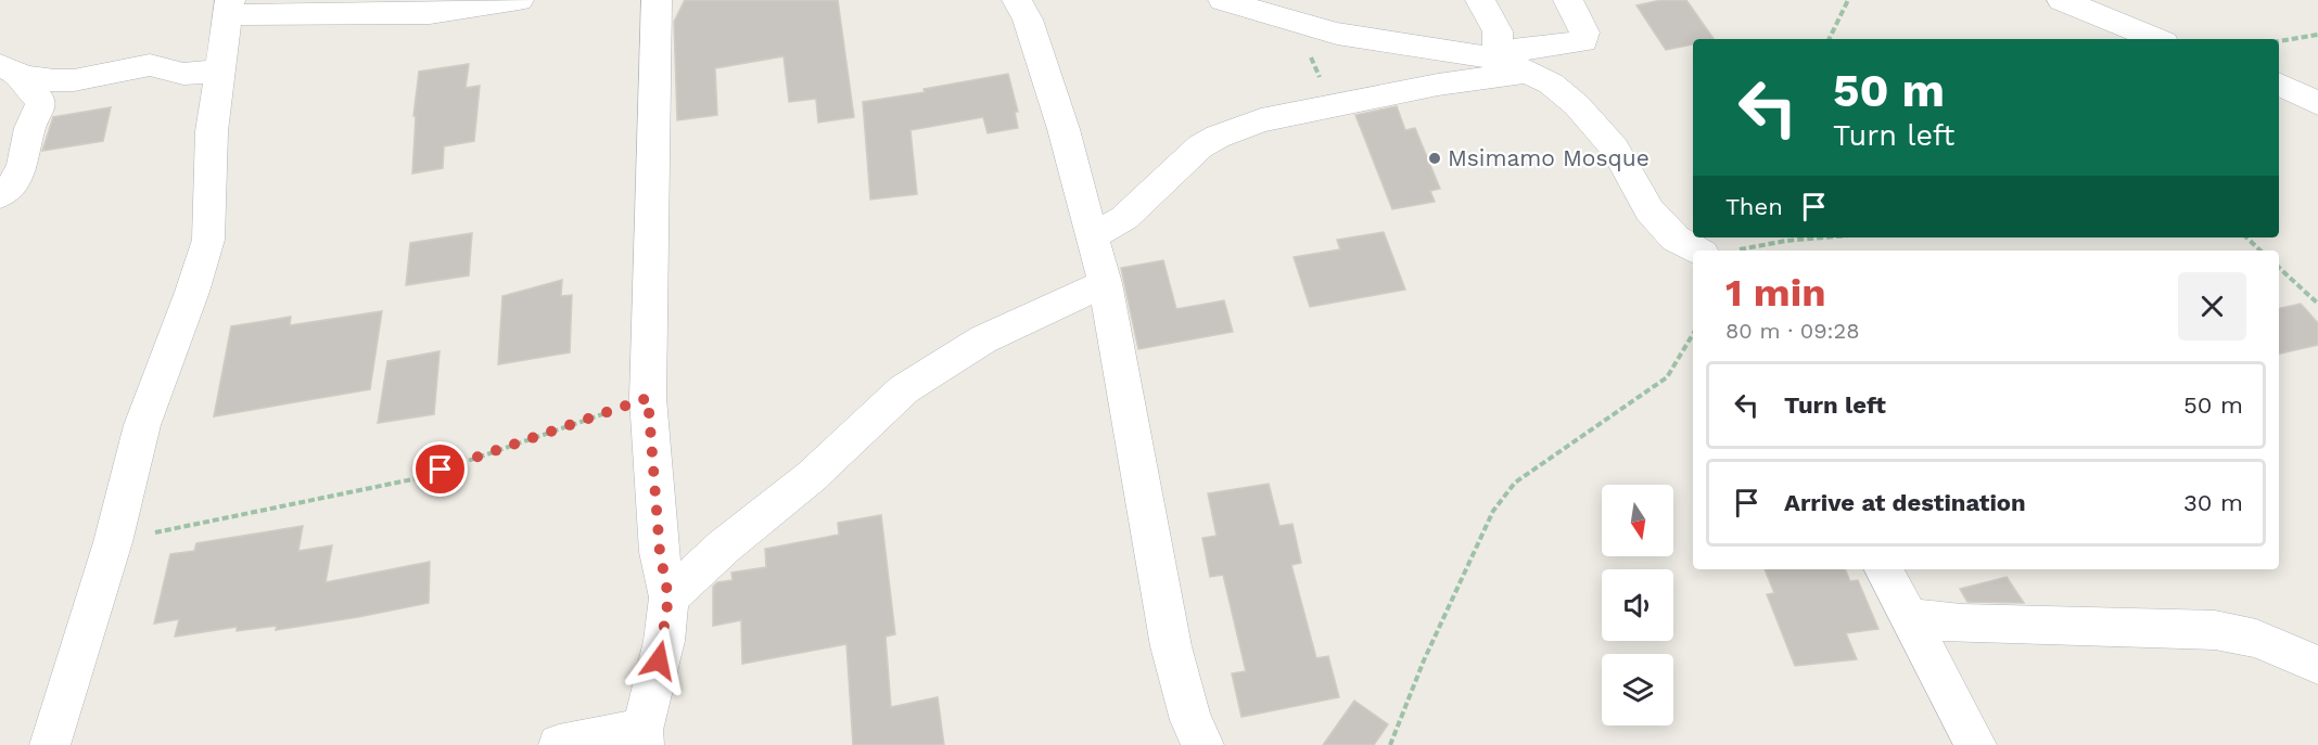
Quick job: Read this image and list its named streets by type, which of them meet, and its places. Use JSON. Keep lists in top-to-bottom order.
{
  "places": ["Msimamo Mosque"],
  "north": "bottom",
  "page": {
    "turn": ["50 m", "Turn left"],
    "then": "Then",
    "heading": ["1 min", "80 m · 09:28"],
    "list": [
      {
        "name": "Turn left",
        "value": "50 m"
      },
      {
        "name": "Arrive at destination",
        "value": "30 m"
      }
    ]
  }
}
